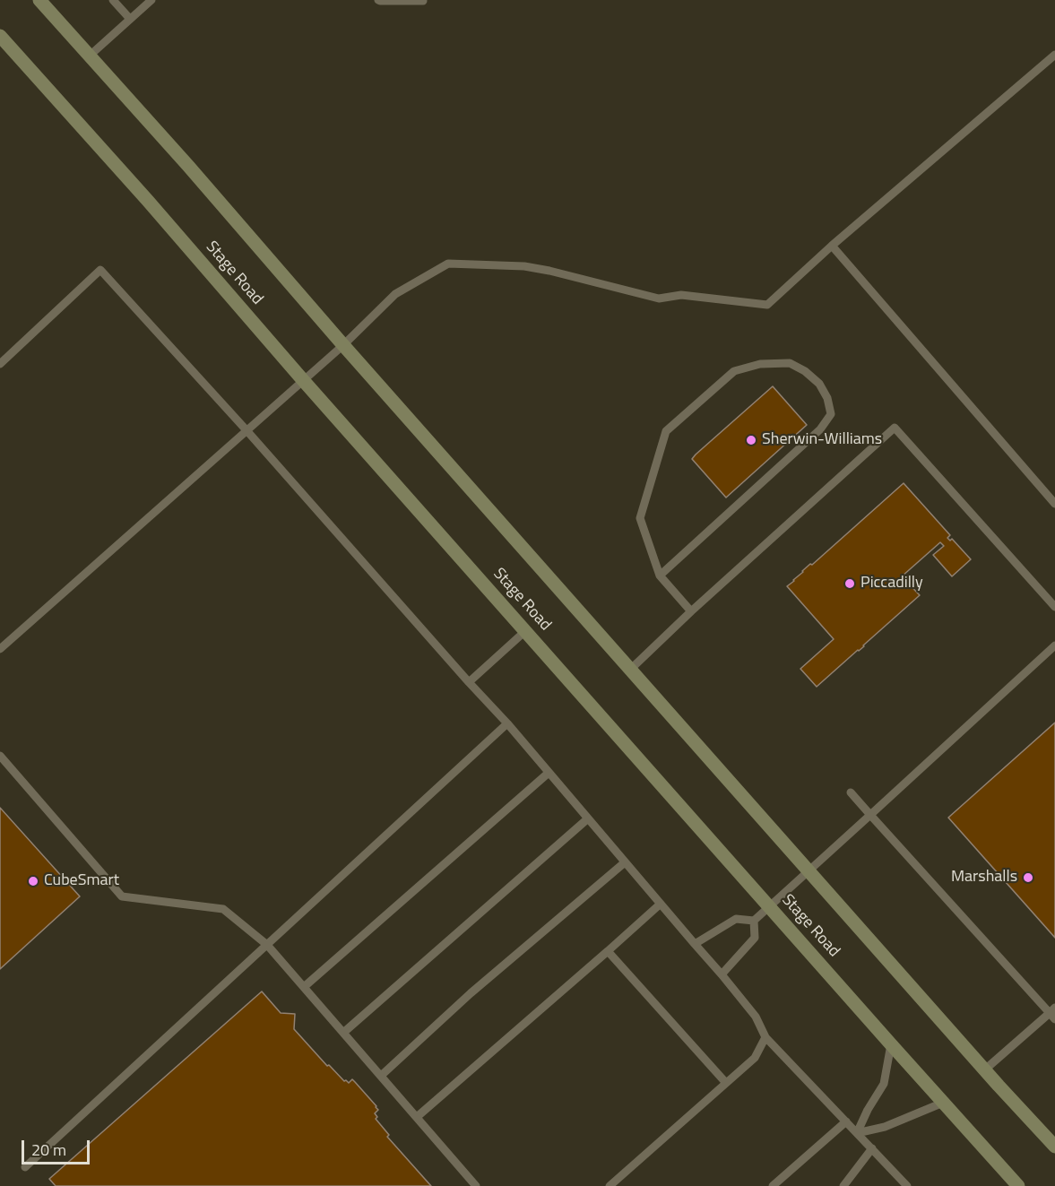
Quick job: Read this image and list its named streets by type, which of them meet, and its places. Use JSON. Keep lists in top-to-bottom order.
{
  "streets": {
    "main road": ["Stage Road"]
  },
  "places": [
    "Sherwin-Williams",
    "Piccadilly",
    "Marshalls",
    "CubeSmart"
  ],
  "scale_bar": "20 m"
}
